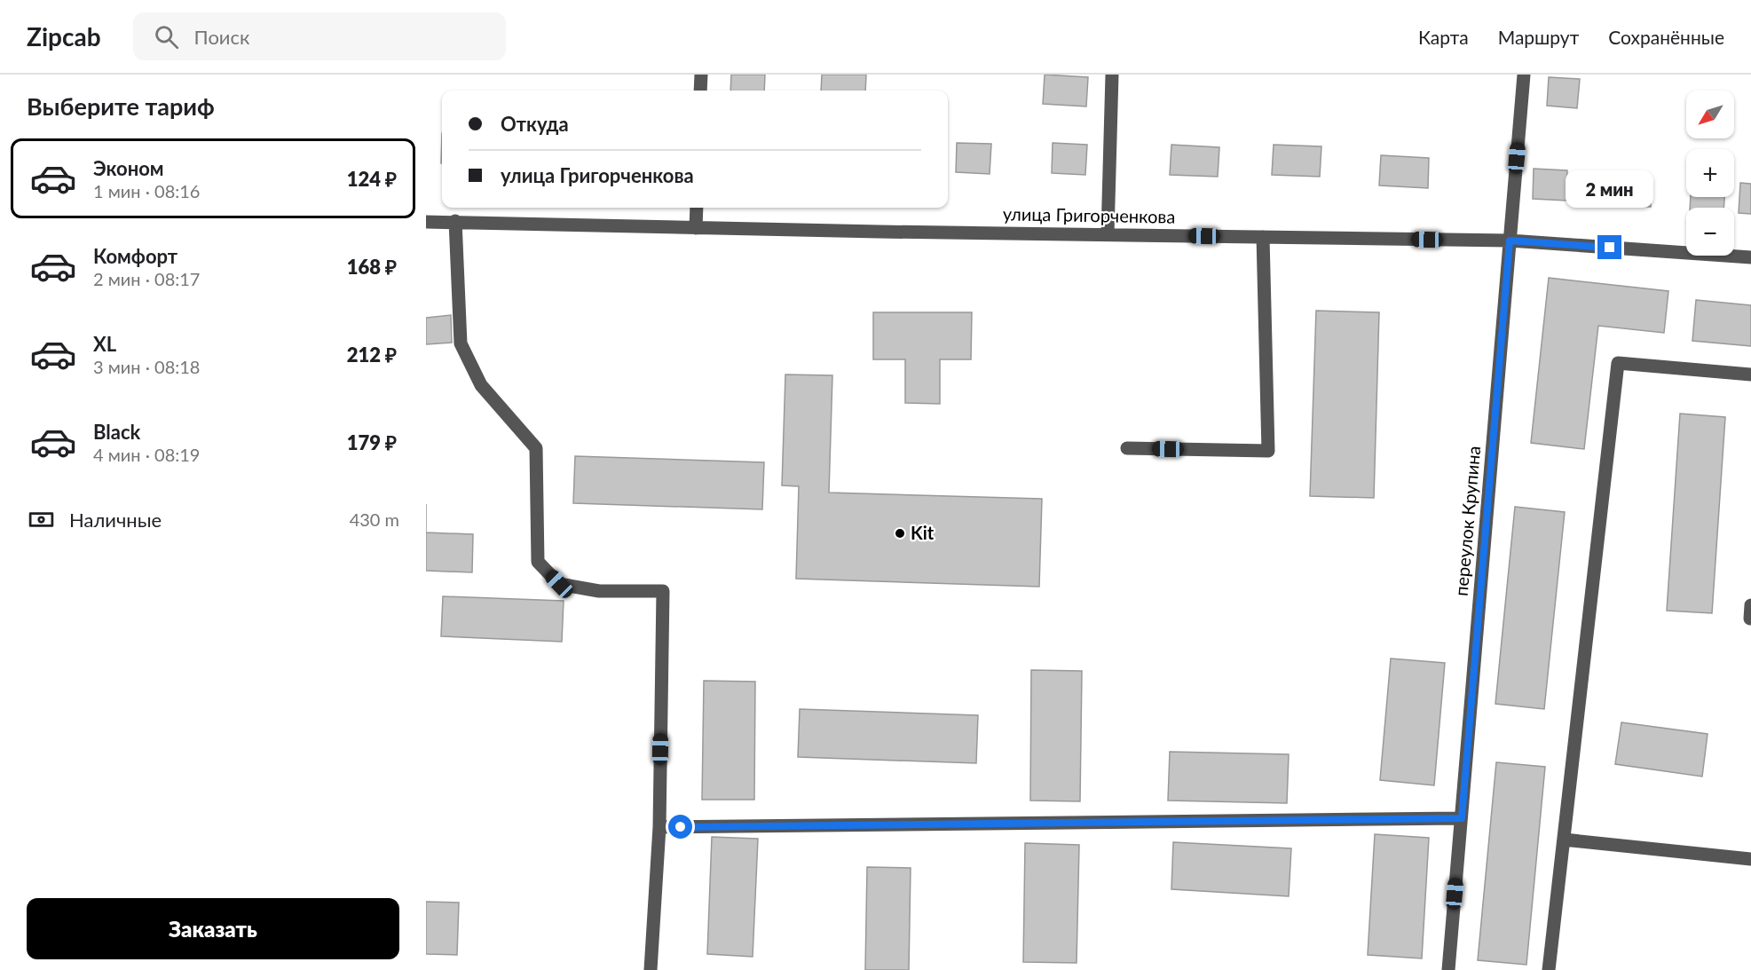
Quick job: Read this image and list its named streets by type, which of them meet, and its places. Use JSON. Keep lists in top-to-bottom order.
{
  "streets": {
    "street": ["улица Григорченкова", "переулок Крупина"]
  },
  "crossings": [
    ["улица Григорченкова", "переулок Крупина"]
  ],
  "places": ["Kit"],
  "north": "bottom left",
  "page": {
    "header": "Zipcab",
    "search": "Поиск",
    "nav": ["Карта", "Маршрут", "Сохранённые"],
    "heading": "Выберите тариф",
    "map_buttons": ["+", "−"],
    "banner": ["Откуда", "улица Григорченкова"],
    "list": [
      {
        "name": "Эконом",
        "note": "1 мин · 08:16",
        "value": "124 ₽"
      },
      {
        "name": "Комфорт",
        "note": "2 мин · 08:17",
        "value": "168 ₽"
      },
      {
        "name": "XL",
        "note": "3 мин · 08:18",
        "value": "212 ₽"
      },
      {
        "name": "Black",
        "note": "4 мин · 08:19",
        "value": "179 ₽"
      }
    ],
    "bubble": "2 мин",
    "pay": ["Наличные", "430 m"],
    "buttons": "Заказать"
  }
}
